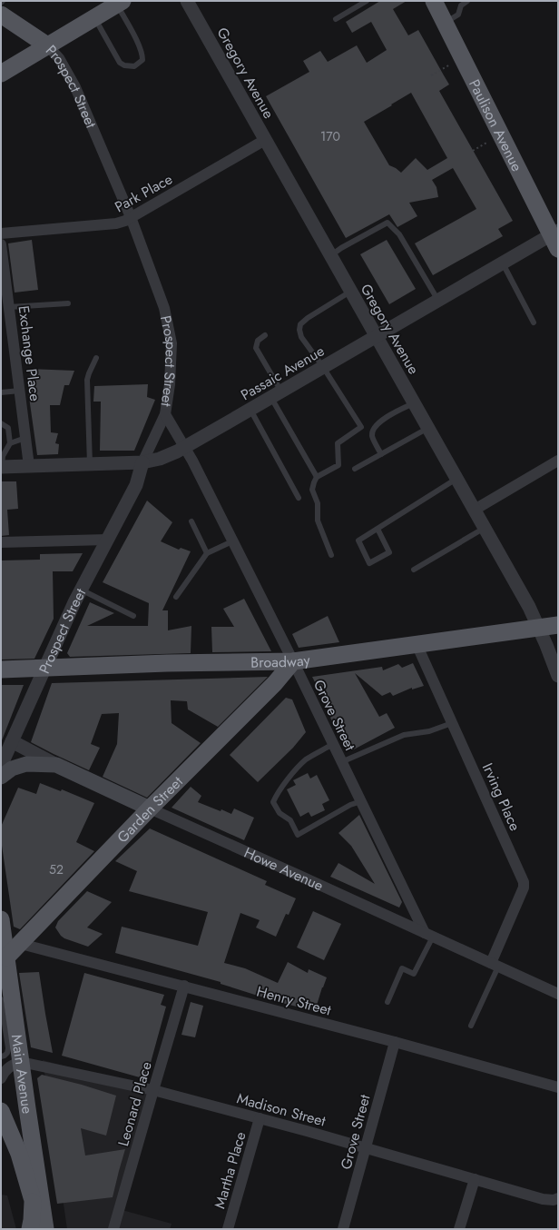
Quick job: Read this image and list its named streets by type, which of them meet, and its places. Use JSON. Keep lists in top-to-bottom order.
{
  "streets": {
    "main road": [
      "Prospect Street",
      "Paulison Avenue",
      "Broadway",
      "Garden Street",
      "Howe Avenue",
      "Main Avenue"
    ],
    "street": [
      "Gregory Avenue",
      "Park Place",
      "Exchange Place",
      "Passaic Avenue",
      "Grove Street",
      "Irving Place",
      "Henry Street",
      "Leonard Place",
      "Madison Street",
      "Martha Place"
    ]
  },
  "crossings": [
    ["Gregory Avenue", "Park Place"],
    ["Gregory Avenue", "Passaic Avenue"],
    ["Gregory Avenue", "Broadway"],
    ["Prospect Street", "Park Place"],
    ["Prospect Street", "Passaic Avenue"],
    ["Prospect Street", "Broadway"],
    ["Prospect Street", "Grove Street"],
    ["Prospect Street", "Howe Avenue"],
    ["Paulison Avenue", "Passaic Avenue"],
    ["Exchange Place", "Passaic Avenue"],
    ["Passaic Avenue", "Grove Street"],
    ["Broadway", "Grove Street"],
    ["Broadway", "Irving Place"],
    ["Broadway", "Garden Street"],
    ["Grove Street", "Garden Street"],
    ["Grove Street", "Howe Avenue"],
    ["Grove Street", "Henry Street"],
    ["Grove Street", "Madison Street"],
    ["Irving Place", "Howe Avenue"],
    ["Garden Street", "Howe Avenue"],
    ["Garden Street", "Henry Street"],
    ["Garden Street", "Main Avenue"],
    ["Henry Street", "Leonard Place"],
    ["Main Avenue", "Madison Street"],
    ["Leonard Place", "Madison Street"],
    ["Madison Street", "Martha Place"]
  ],
  "house_numbers": ["170", "52"]
}
